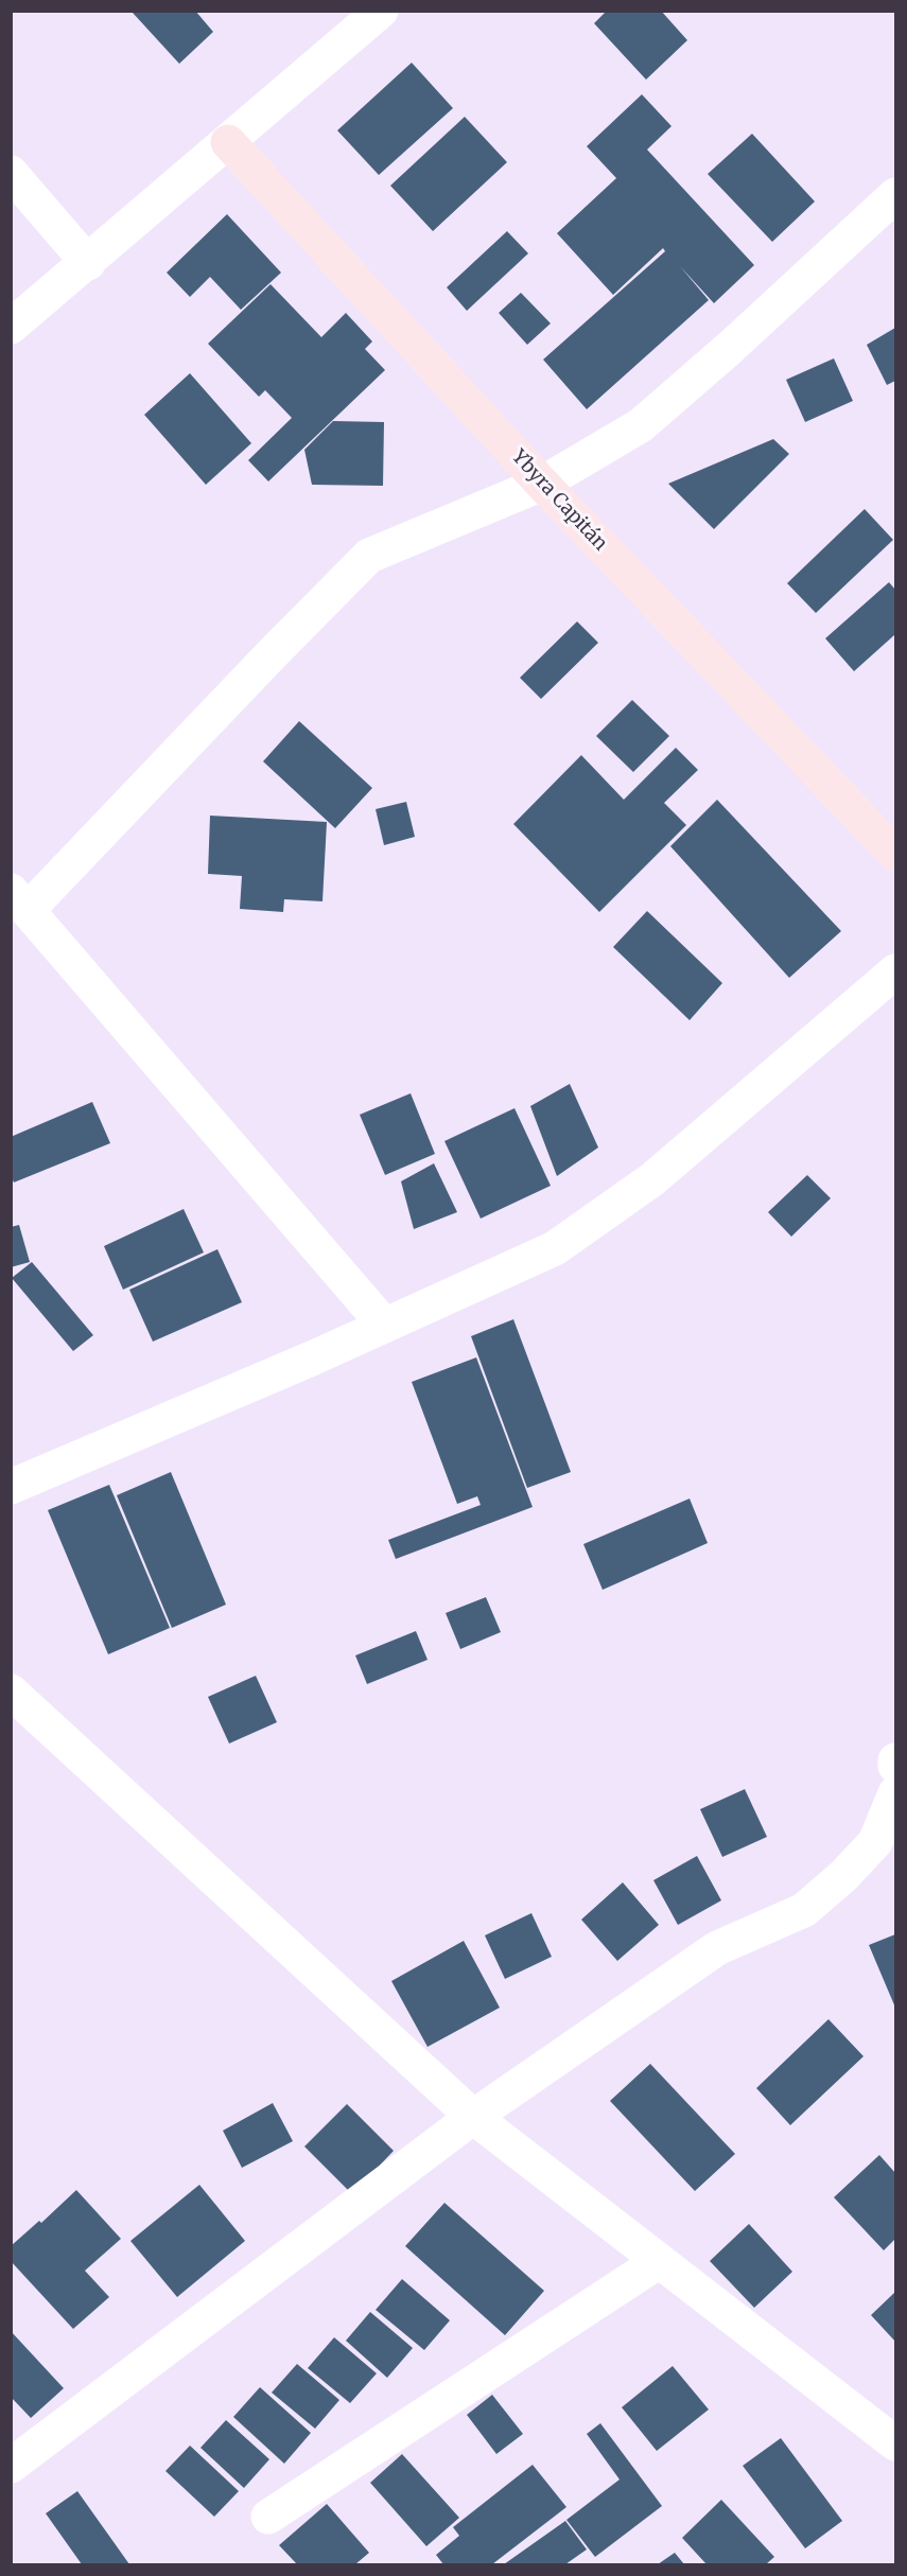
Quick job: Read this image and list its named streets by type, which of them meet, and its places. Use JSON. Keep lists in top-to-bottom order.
{
  "streets": {
    "street": ["Ybyra Capitán"]
  }
}
